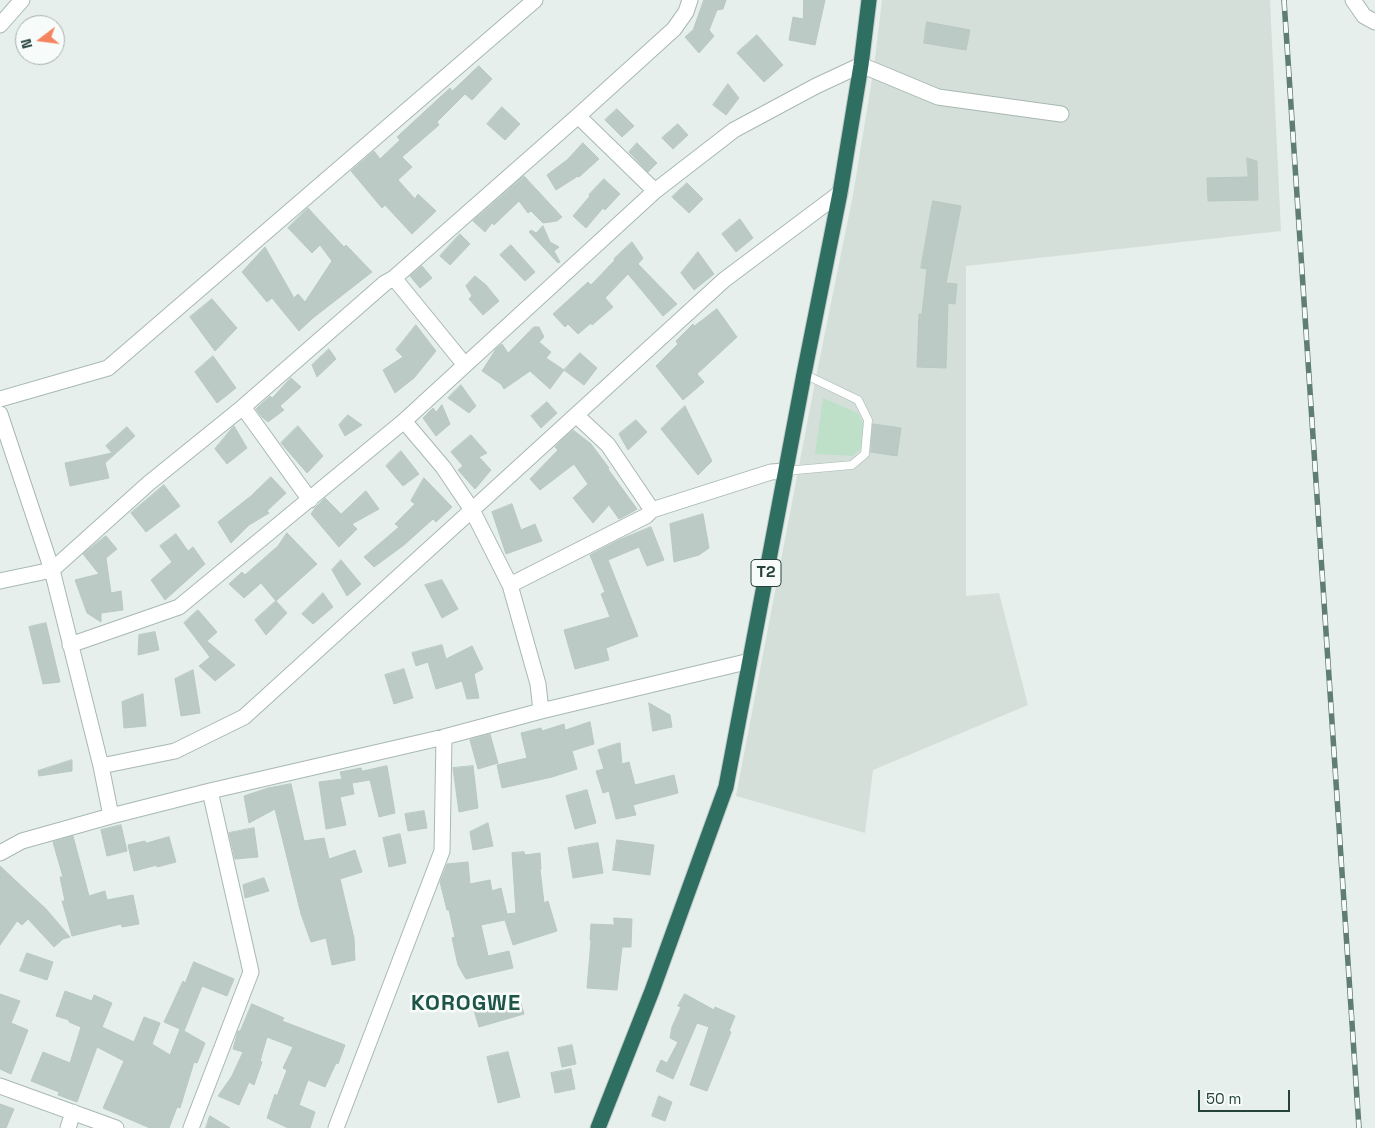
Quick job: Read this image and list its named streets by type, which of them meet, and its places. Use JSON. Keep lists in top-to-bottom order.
{
  "streets": {
    "highway": ["T2"]
  },
  "districts": ["KOROGWE"],
  "scale_bar": "50 m",
  "north": "left"
}
